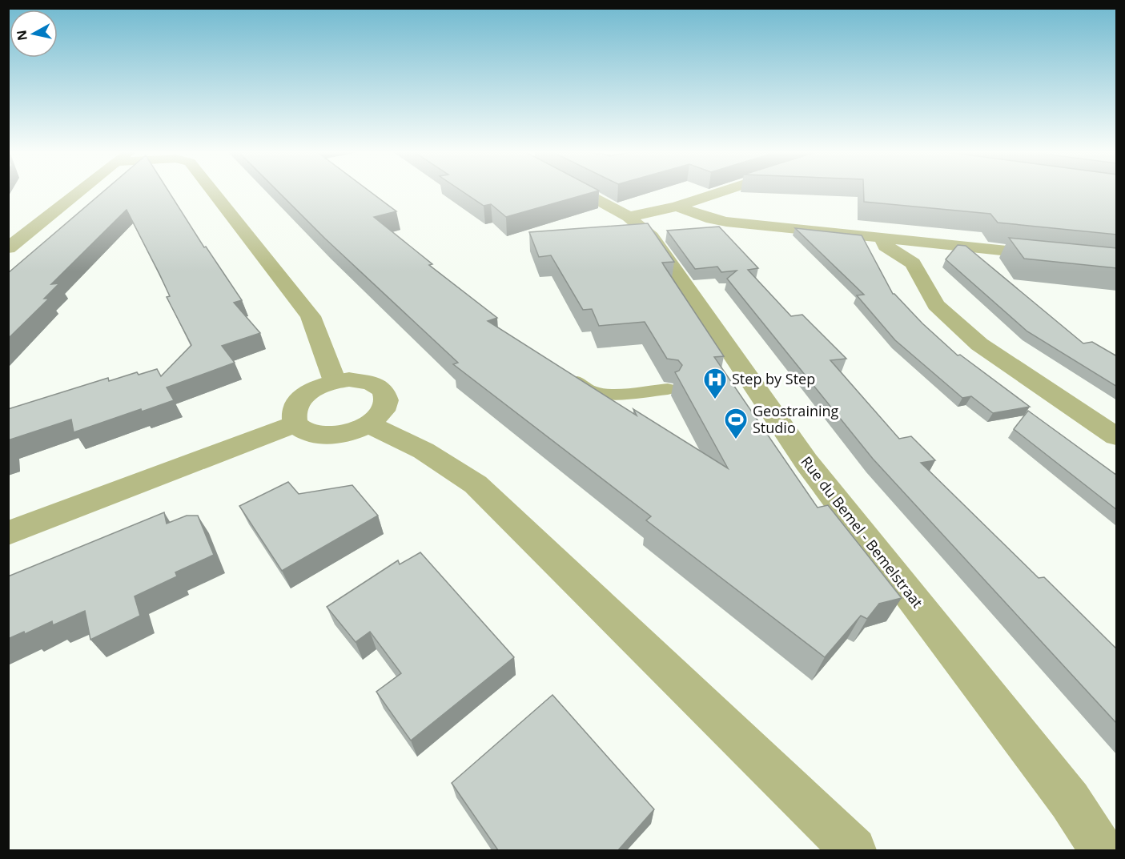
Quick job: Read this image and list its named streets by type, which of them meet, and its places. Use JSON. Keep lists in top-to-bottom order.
{
  "streets": {
    "street": ["Rue du Bemel - Bemelstraat"]
  },
  "places": {
    "hospital": ["Step by Step"],
    "sports": ["Geostraining Studio"]
  },
  "north": "left"
}
